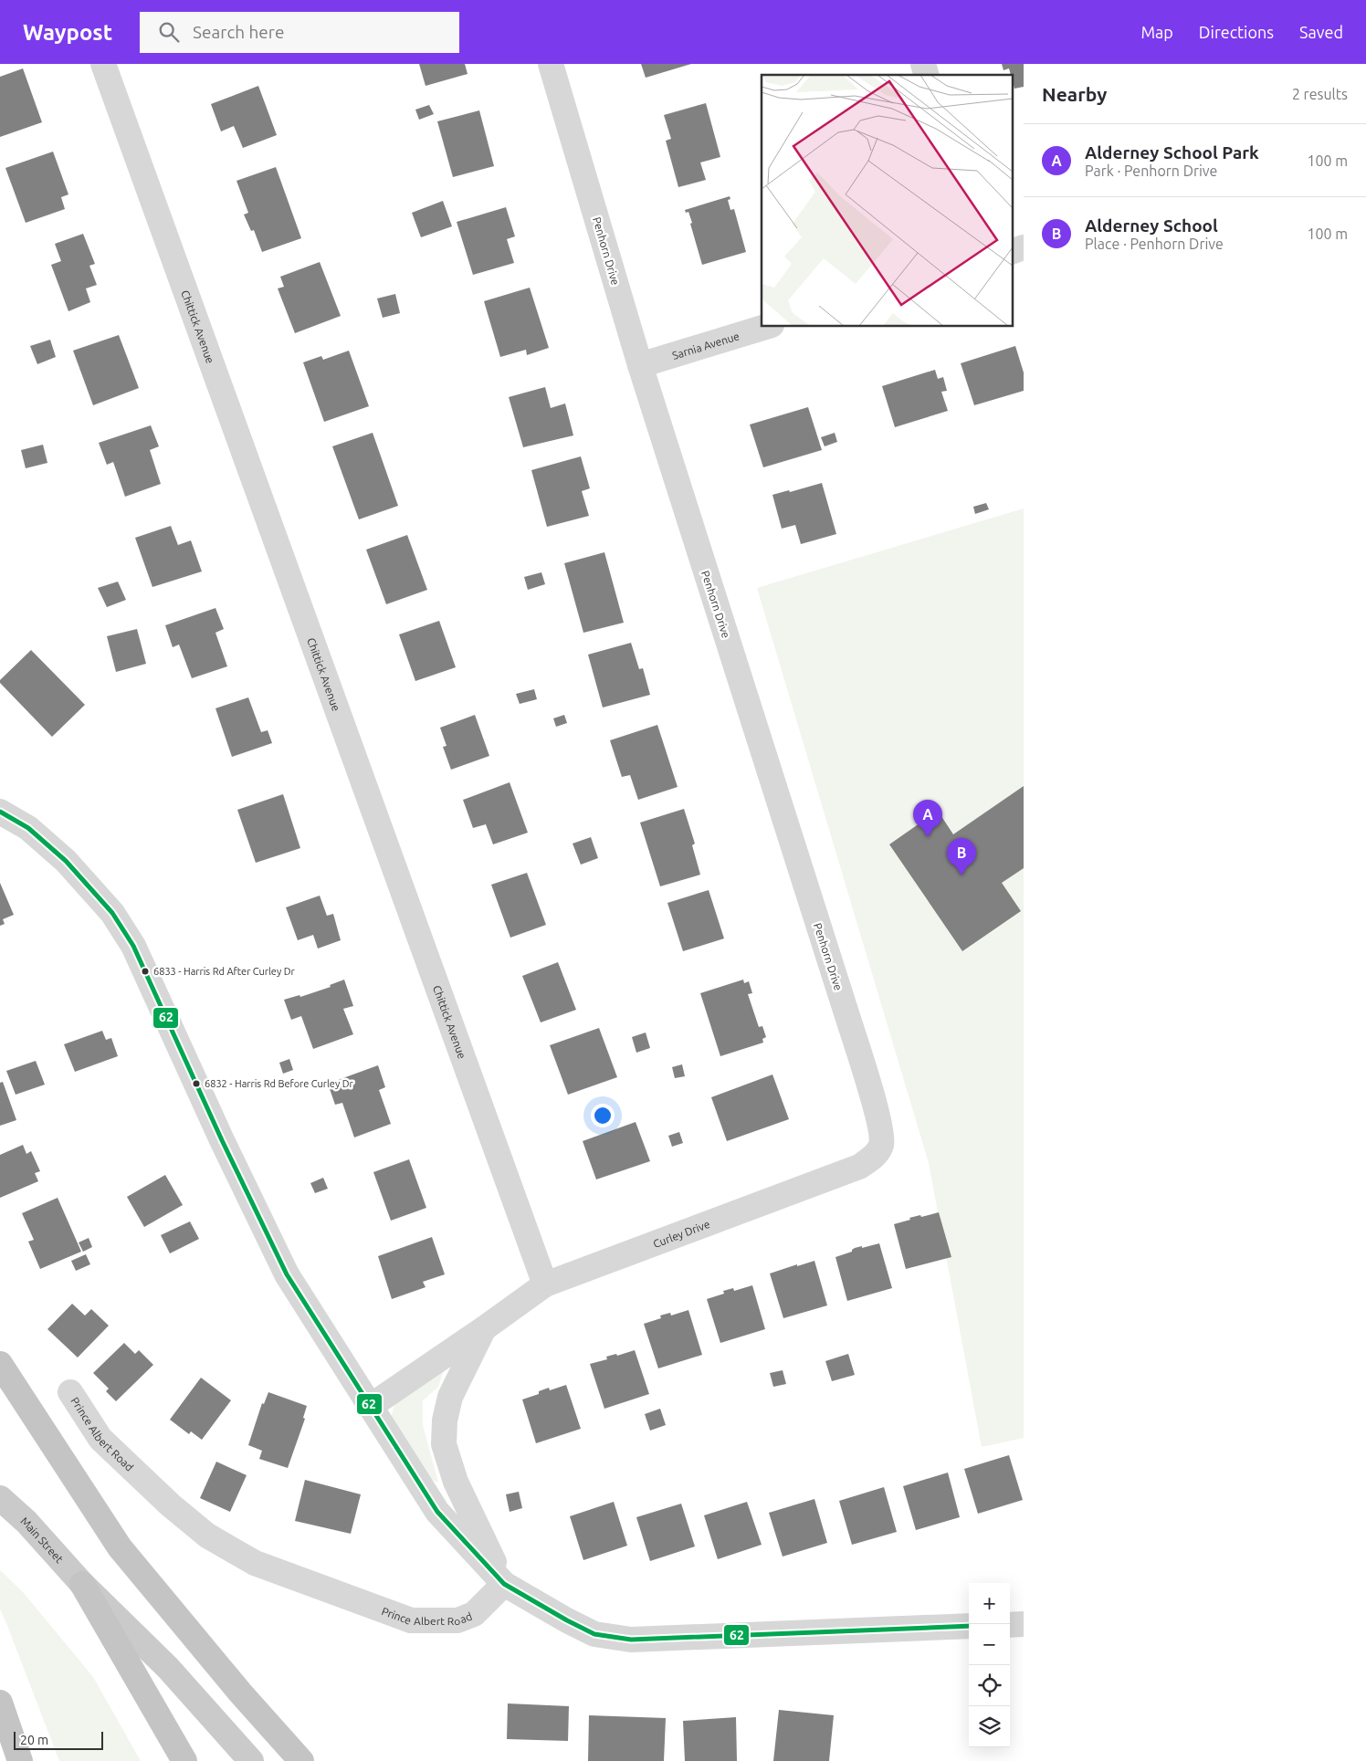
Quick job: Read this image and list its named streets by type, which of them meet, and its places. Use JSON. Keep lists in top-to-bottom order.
{
  "streets": {
    "main road": ["Main Street"],
    "street": [
      "Penhorn Drive",
      "Chittick Avenue",
      "Sarnia Avenue",
      "Curley Drive",
      "Prince Albert Road"
    ]
  },
  "crossings": [
    ["Penhorn Drive", "Sarnia Avenue"],
    ["Penhorn Drive", "Curley Drive"],
    ["Chittick Avenue", "Curley Drive"],
    ["Curley Drive", "Prince Albert Road"]
  ],
  "places": ["6833 - Harris Rd After Curley Dr", "6832 - Harris Rd Before Curley Dr"],
  "lines": ["transit line 62"],
  "scale_bar": "20 m",
  "page": {
    "header": "Waypost",
    "search": "Search here",
    "nav": ["Map", "Directions", "Saved"],
    "heading": ["Nearby", "2 results"],
    "list": [
      {
        "mark": "A",
        "name": "Alderney School Park",
        "note": "Park · Penhorn Drive",
        "value": "100 m"
      },
      {
        "mark": "B",
        "name": "Alderney School",
        "note": "Place · Penhorn Drive",
        "value": "100 m"
      }
    ],
    "pins": ["A", "B"],
    "map_buttons": ["+", "−"],
    "scale": "20 m"
  }
}
